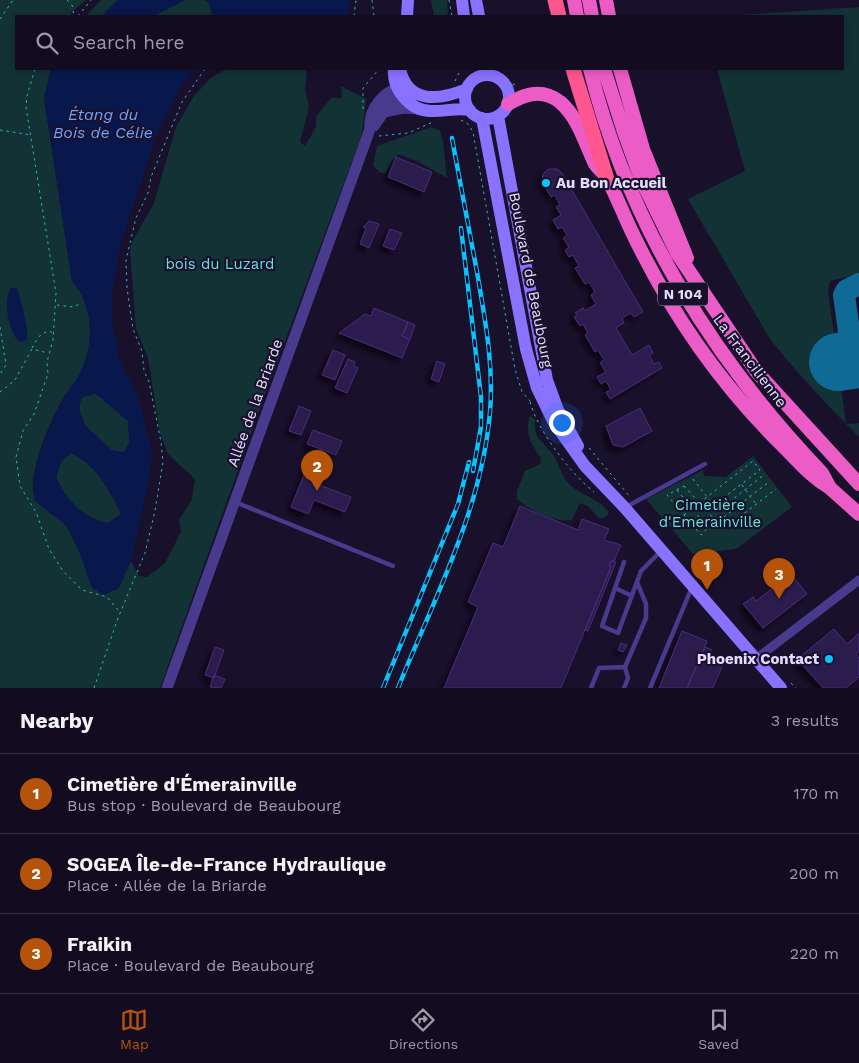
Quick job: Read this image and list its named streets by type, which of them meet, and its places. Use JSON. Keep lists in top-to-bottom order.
{
  "streets": {
    "highway": ["N 104", "La Francilienne"],
    "main road": ["Boulevard de Beaubourg"],
    "street": ["Allée de la Briarde"]
  },
  "water": ["Étang du Bois de Célie"],
  "parks": ["bois du Luzard", "Cimetière d'Emerainville"],
  "places": ["Au Bon Accueil", "Phoenix Contact"],
  "page": {
    "search": "Search here",
    "pins": ["2", "1", "3"],
    "heading": ["Nearby", "3 results"],
    "list": [
      {
        "mark": "1",
        "name": "Cimetière d'Émerainville",
        "note": "Bus stop · Boulevard de Beaubourg",
        "value": "170 m"
      },
      {
        "mark": "2",
        "name": "SOGEA Île-de-France Hydraulique",
        "note": "Place · Allée de la Briarde",
        "value": "200 m"
      },
      {
        "mark": "3",
        "name": "Fraikin",
        "note": "Place · Boulevard de Beaubourg",
        "value": "220 m"
      }
    ],
    "nav": ["Map", "Directions", "Saved"]
  }
}
